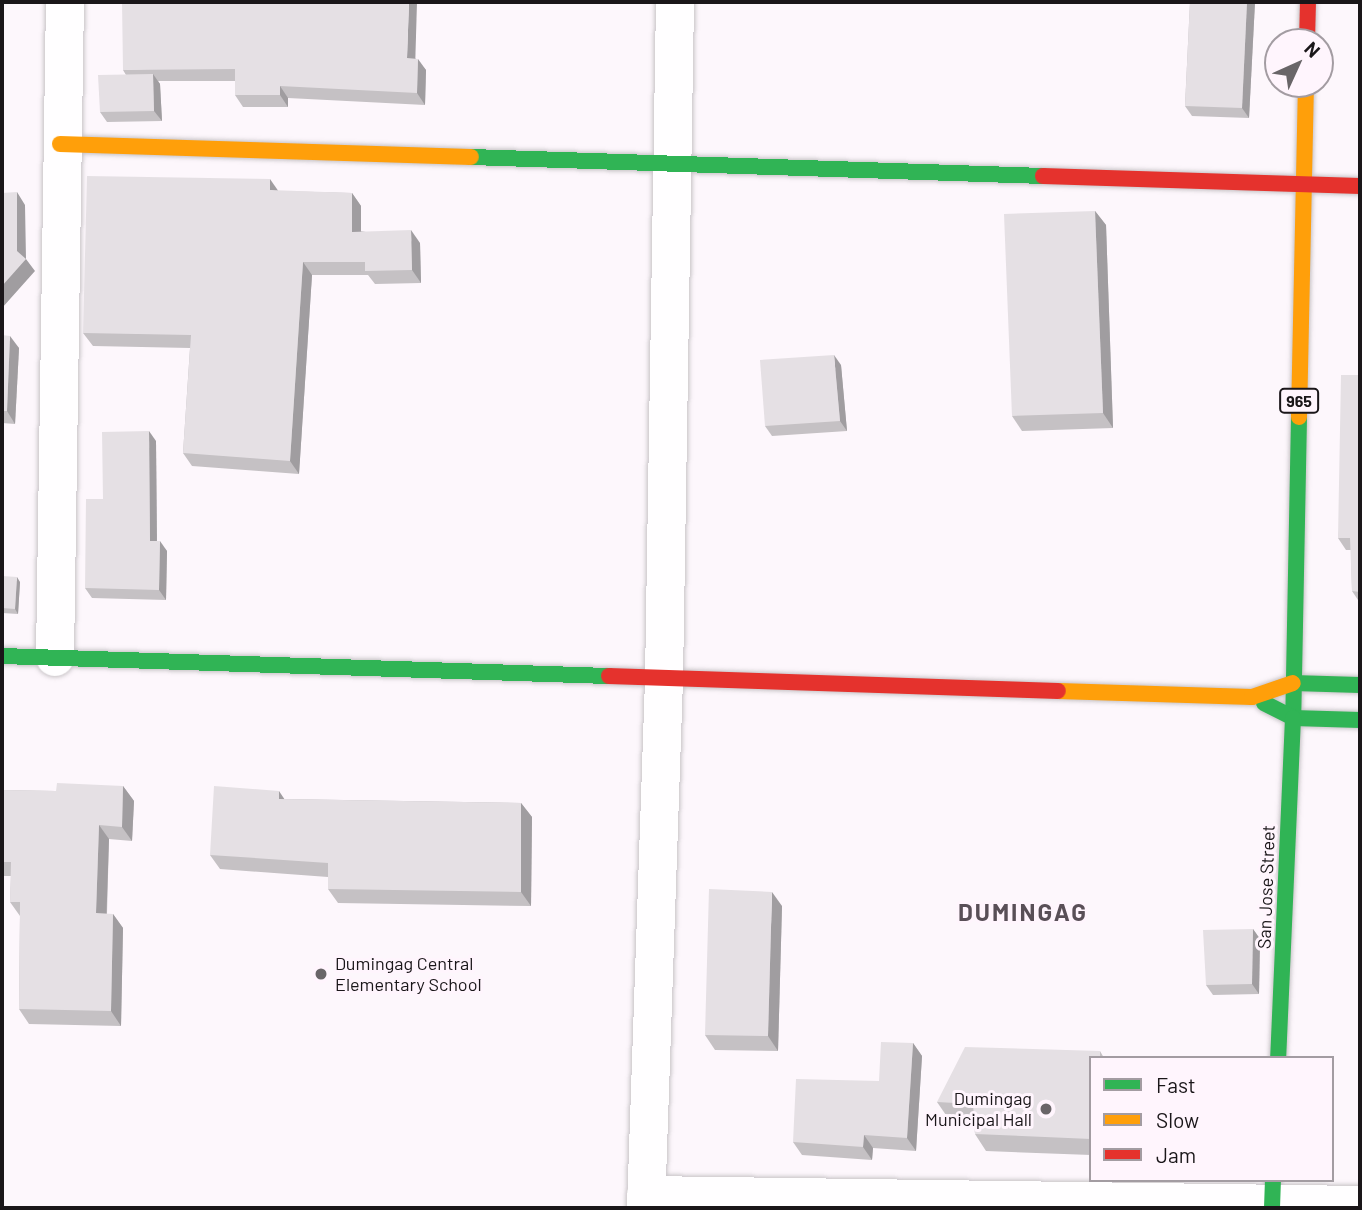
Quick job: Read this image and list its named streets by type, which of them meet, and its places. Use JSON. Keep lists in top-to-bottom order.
{
  "streets": {
    "main road": ["965", "San Jose Street"]
  },
  "crossings": [
    ["965", "San Jose Street"]
  ],
  "districts": ["DUMINGAG"],
  "places": ["Dumingag Central Elementary School", "Dumingag Municipal Hall"],
  "legend": ["Fast", "Slow", "Jam"],
  "north": "top right"
}
